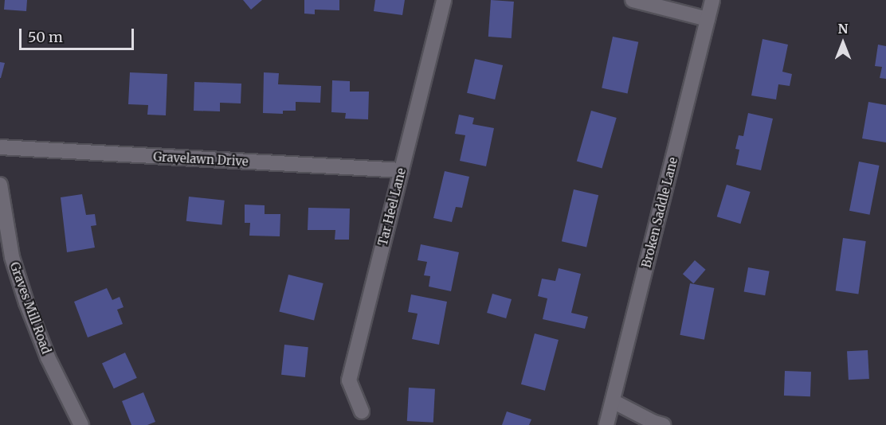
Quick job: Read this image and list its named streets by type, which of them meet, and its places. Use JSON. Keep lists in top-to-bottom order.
{
  "streets": {
    "street": [
      "Gravelawn Drive",
      "Tar Heel Lane",
      "Broken Saddle Lane",
      "Graves Mill Road"
    ]
  },
  "crossings": [
    ["Gravelawn Drive", "Tar Heel Lane"]
  ],
  "scale_bar": "50 m",
  "north": "top"
}
